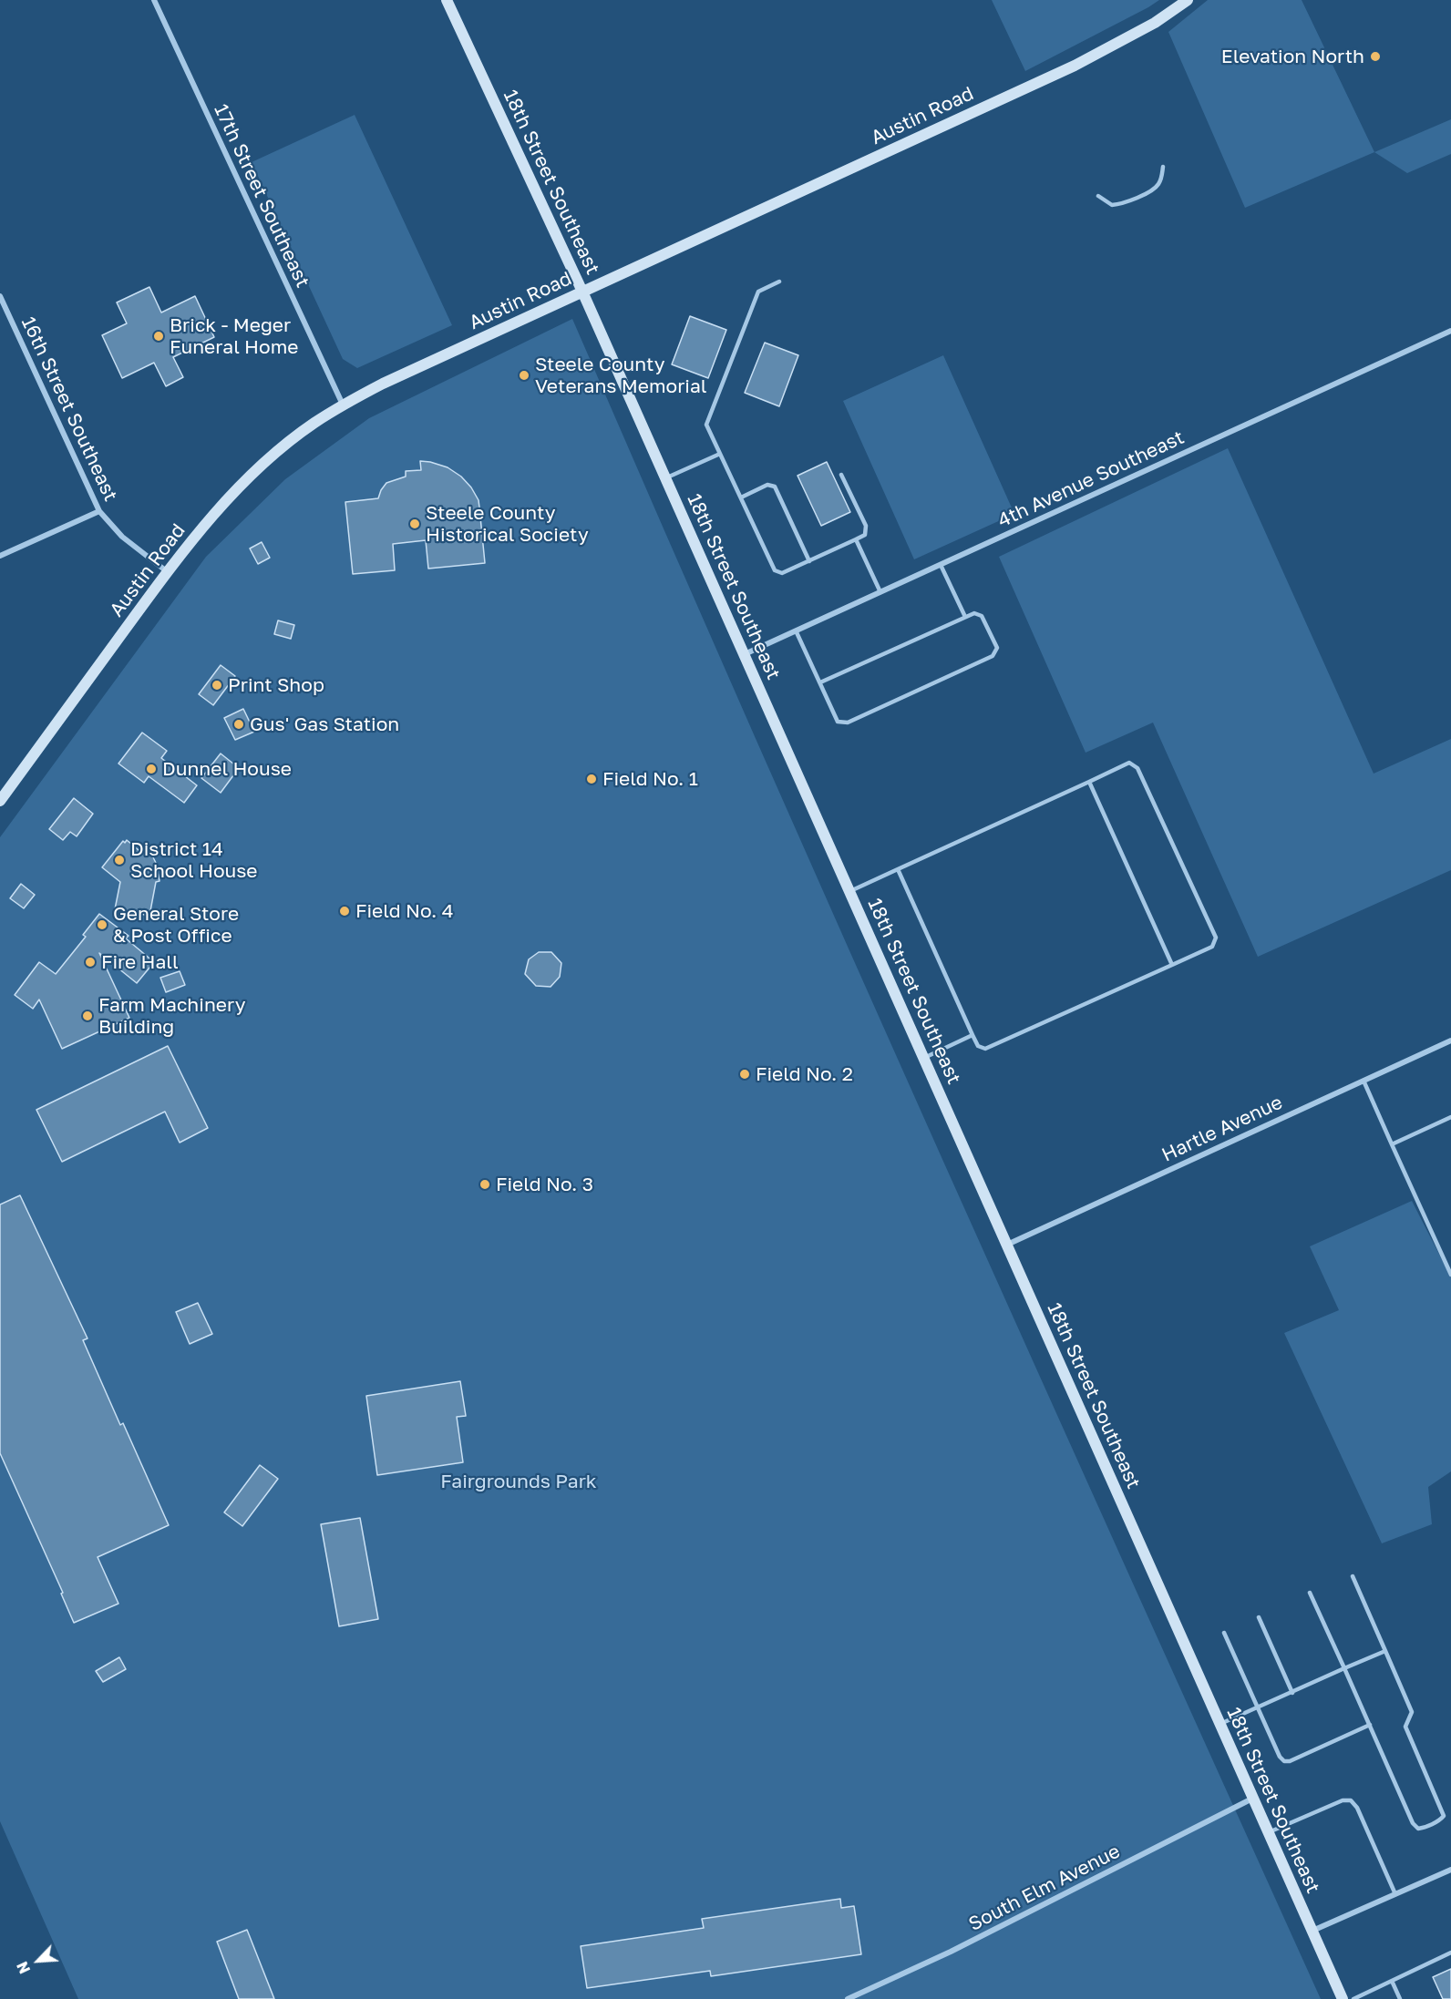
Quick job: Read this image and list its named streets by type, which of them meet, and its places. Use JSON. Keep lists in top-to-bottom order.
{
  "streets": {
    "street": [
      "Austin Road",
      "18th Street Southeast",
      "17th Street Southeast",
      "16th Street Southeast",
      "4th Avenue Southeast",
      "Hartle Avenue",
      "South Elm Avenue"
    ]
  },
  "crossings": [
    ["Austin Road", "18th Street Southeast"],
    ["Austin Road", "17th Street Southeast"],
    ["Austin Road", "16th Street Southeast"],
    ["18th Street Southeast", "4th Avenue Southeast"],
    ["18th Street Southeast", "Hartle Avenue"],
    ["18th Street Southeast", "South Elm Avenue"]
  ],
  "parks": ["Fairgrounds Park"],
  "places": [
    "Elevation North",
    "Brick - Meger Funeral Home",
    "Steele County Veterans Memorial",
    "Steele County Historical Society",
    "Print Shop",
    "Gus' Gas Station",
    "Dunnel House",
    "Field No. 1",
    "District 14 School House",
    "Field No. 4",
    "General Store & Post Office",
    "Fire Hall",
    "Farm Machinery Building",
    "Field No. 2",
    "Field No. 3"
  ],
  "north": "bottom left"
}
